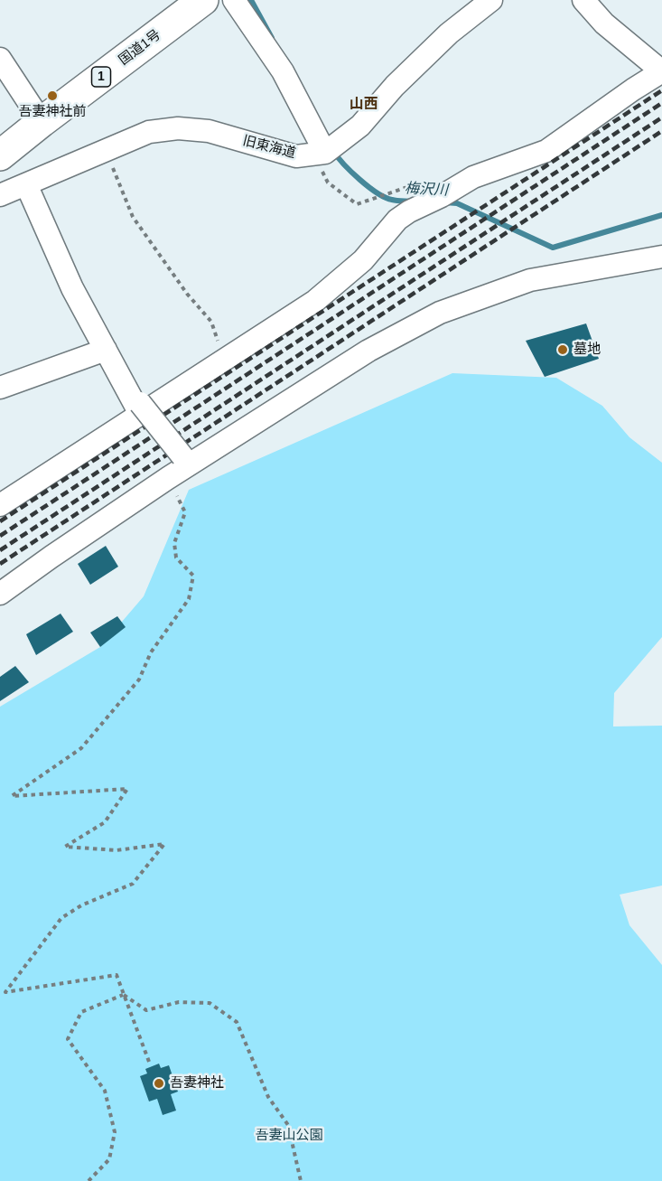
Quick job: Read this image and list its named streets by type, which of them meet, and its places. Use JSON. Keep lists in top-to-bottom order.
{
  "streets": {
    "highway": ["国道1号", "1"],
    "street": ["旧東海道"]
  },
  "districts": ["山西"],
  "water": ["梅沢川"],
  "parks": ["吾妻山公園"],
  "places": ["吾妻神社前", "墓地", "吾妻神社"]
}
